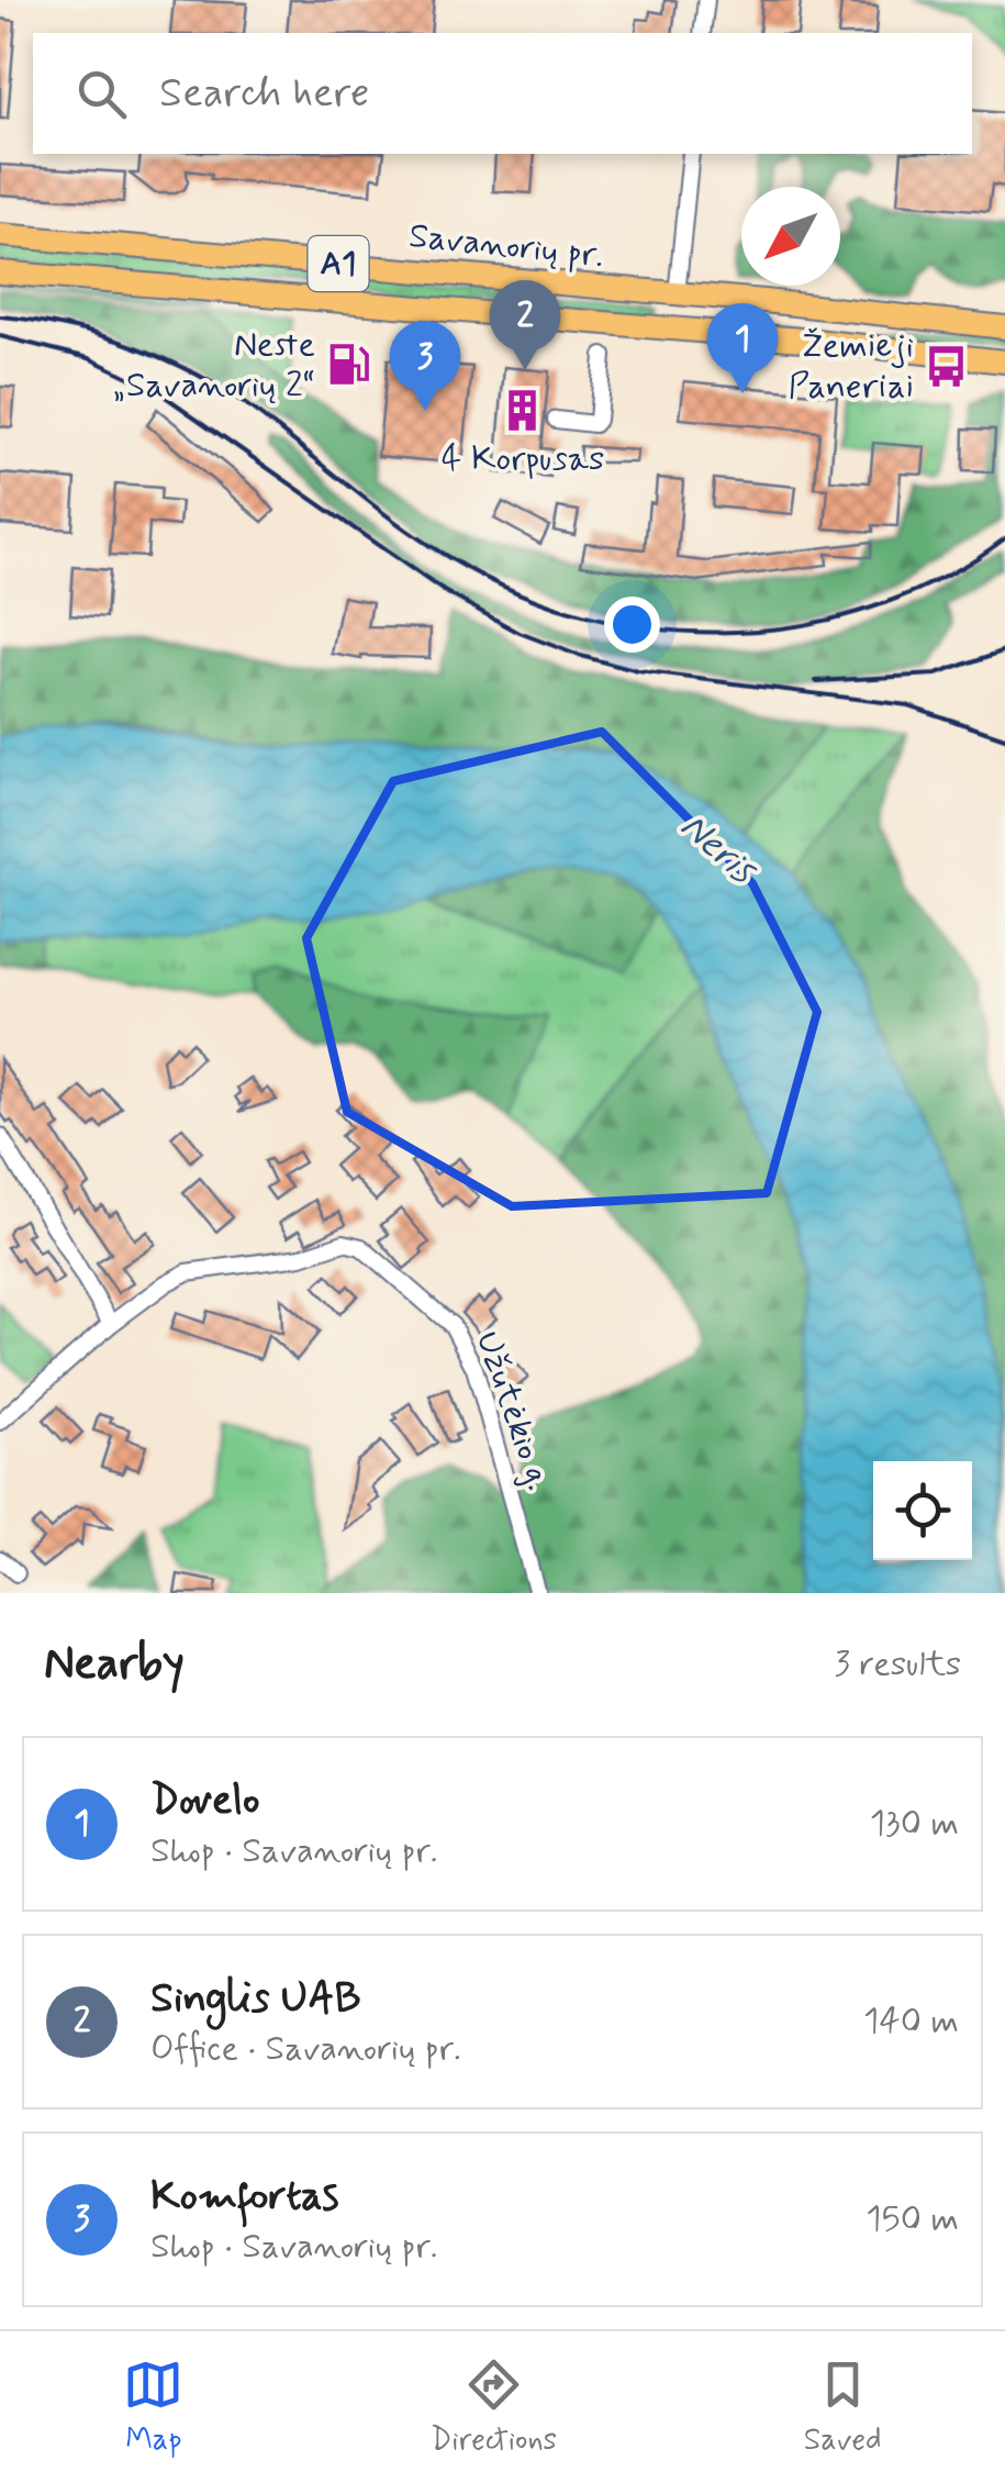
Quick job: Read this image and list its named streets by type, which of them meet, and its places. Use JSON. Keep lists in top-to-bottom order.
{
  "streets": {
    "highway": ["Savanorių pr.", "A1"],
    "street": ["Užutėkio g."]
  },
  "water": ["Neris"],
  "places": {
    "fuel station": ["Neste „Savanorių 2“"],
    "bus stop": ["Žemieji Paneriai"],
    "building": ["4 Korpusas"]
  },
  "north": "bottom left",
  "page": {
    "search": "Search here",
    "pins": ["2", "1", "3"],
    "heading": ["Nearby", "3 results"],
    "list": [
      {
        "mark": "1",
        "name": "Dovelo",
        "note": "Shop · Savanorių pr.",
        "value": "130 m"
      },
      {
        "mark": "2",
        "name": "Singlis UAB",
        "note": "Office · Savanorių pr.",
        "value": "140 m"
      },
      {
        "mark": "3",
        "name": "Komfortas",
        "note": "Shop · Savanorių pr.",
        "value": "150 m"
      }
    ],
    "nav": ["Map", "Directions", "Saved"]
  }
}
